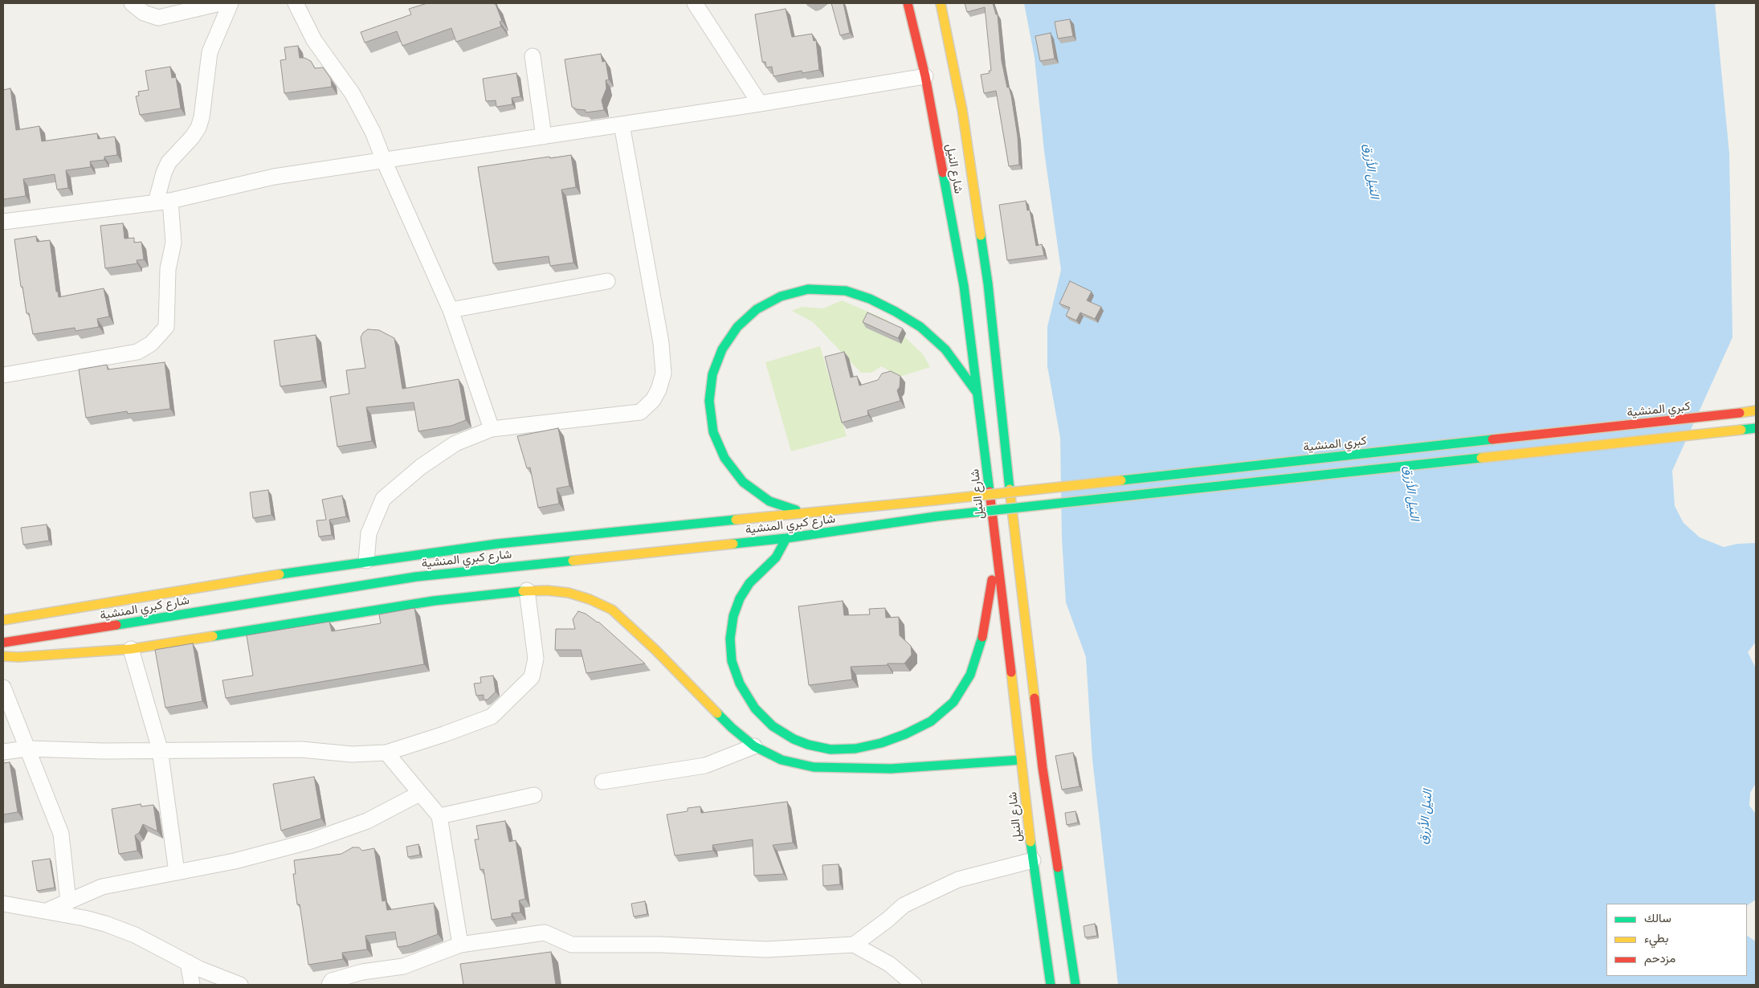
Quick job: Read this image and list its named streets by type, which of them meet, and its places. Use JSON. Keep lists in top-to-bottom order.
{
  "streets": {
    "main road": ["شارع النيل", "كبري المنشية", "شارع كبري المنشية"]
  },
  "crossings": [
    ["كبري المنشية", "شارع كبري المنشية"]
  ],
  "water": ["النيل الأزرق"],
  "legend": ["سالك", "بطيء", "مزدحم"]
}
